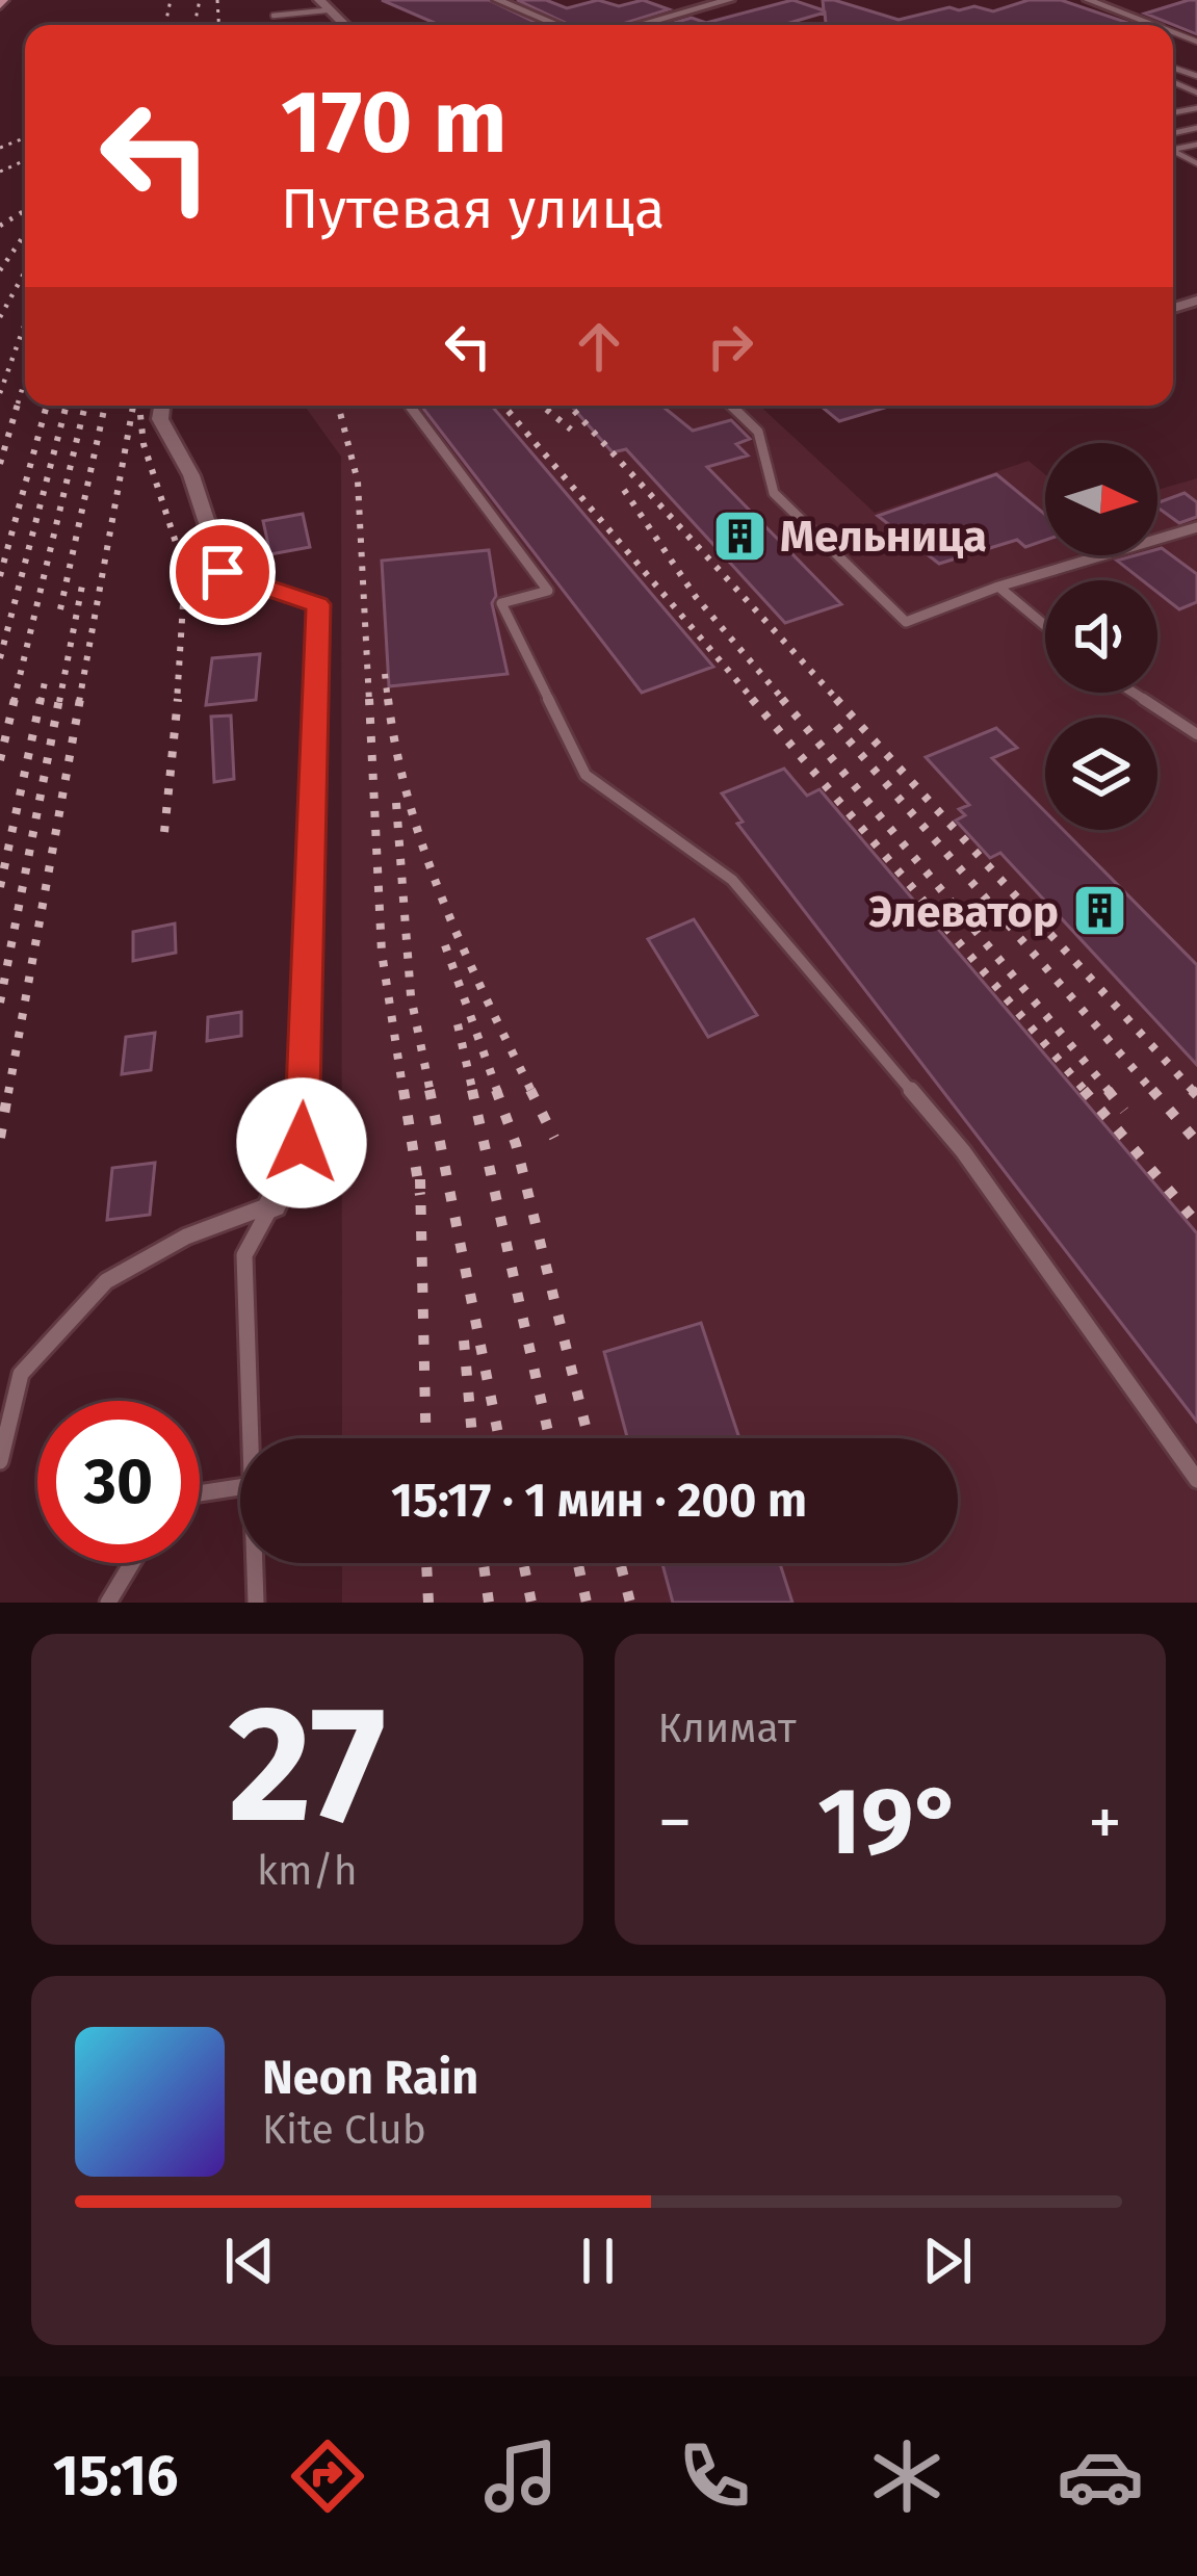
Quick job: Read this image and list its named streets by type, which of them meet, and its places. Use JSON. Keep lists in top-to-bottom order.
{
  "places": {
    "building": ["Мельница", "Элеватор"]
  },
  "north": "right",
  "page": {
    "turn": ["170 m", "Путевая улица"],
    "limit": "30",
    "trip": "15:17 · 1 мин · 200 m",
    "tile": [
      ["27", "km/h"],
      "Климат"
    ],
    "heat": ["−", "19°", "+"],
    "song": ["Neon Rain", "Kite Club"],
    "tabs": "15:16"
  }
}
